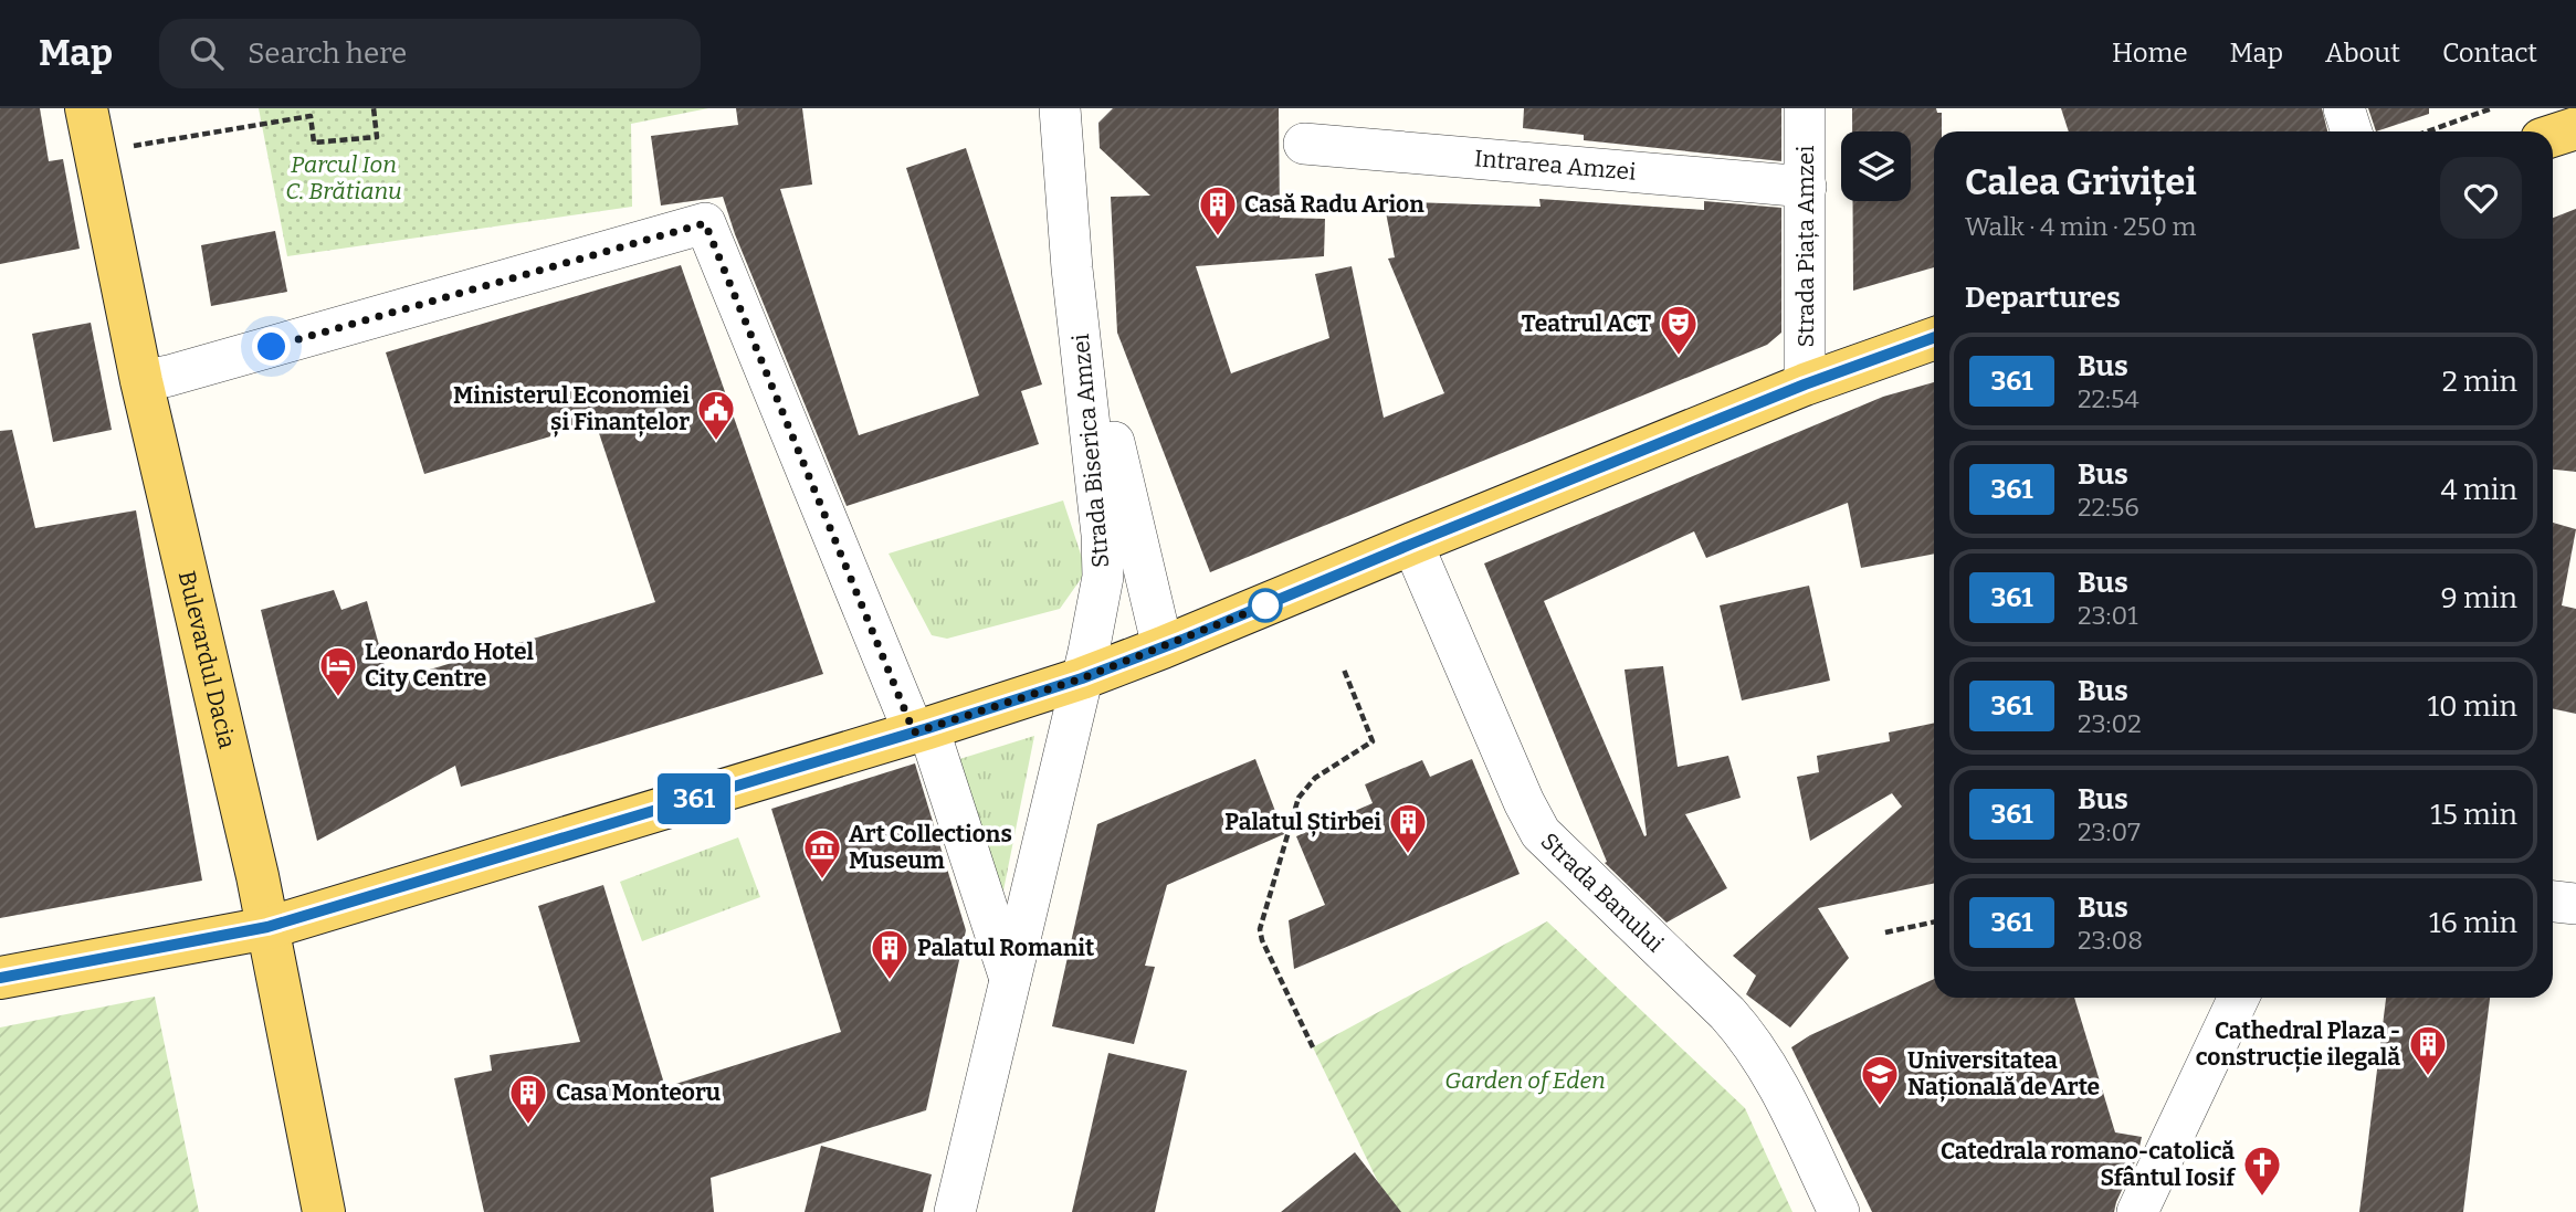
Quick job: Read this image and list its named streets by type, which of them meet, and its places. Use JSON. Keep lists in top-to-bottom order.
{
  "streets": {
    "main road": ["Bulevardul Dacia"],
    "street": [
      "Intrarea Amzei",
      "Strada Piața Amzei",
      "Strada Biserica Amzei",
      "Strada Banului"
    ]
  },
  "crossings": [
    ["Intrarea Amzei", "Strada Piața Amzei"]
  ],
  "parks": ["Parcul Ion C. Brătianu", "Garden of Eden"],
  "places": {
    "building": [
      "Casă Radu Arion",
      "Palatul Știrbei",
      "Palatul Romanit",
      "Cathedral Plaza - construcție ilegală",
      "Casa Monteoru"
    ],
    "theatre": ["Teatrul ACT"],
    "public building": ["Ministerul Economiei și Finanțelor"],
    "hotel": ["Leonardo Hotel City Centre"],
    "museum": ["Art Collections Museum"],
    "school or university": ["Universitatea Națională de Arte"],
    "church": ["Catedrala romano-catolică Sfântul Iosif"]
  },
  "lines": ["bus line 361"],
  "page": {
    "header": "Map",
    "search": "Search here",
    "nav": [
      "Home",
      "Map",
      "About",
      "Contact"
    ],
    "on_map": "361",
    "heading": [
      ["Calea Griviței", "Walk · 4 min · 250 m"],
      "Departures"
    ],
    "list": [
      {
        "mark": "361",
        "name": "Bus",
        "note": "22:54",
        "value": "2 min"
      },
      {
        "mark": "361",
        "name": "Bus",
        "note": "22:56",
        "value": "4 min"
      },
      {
        "mark": "361",
        "name": "Bus",
        "note": "23:01",
        "value": "9 min"
      },
      {
        "mark": "361",
        "name": "Bus",
        "note": "23:02",
        "value": "10 min"
      },
      {
        "mark": "361",
        "name": "Bus",
        "note": "23:07",
        "value": "15 min"
      },
      {
        "mark": "361",
        "name": "Bus",
        "note": "23:08",
        "value": "16 min"
      }
    ]
  }
}
